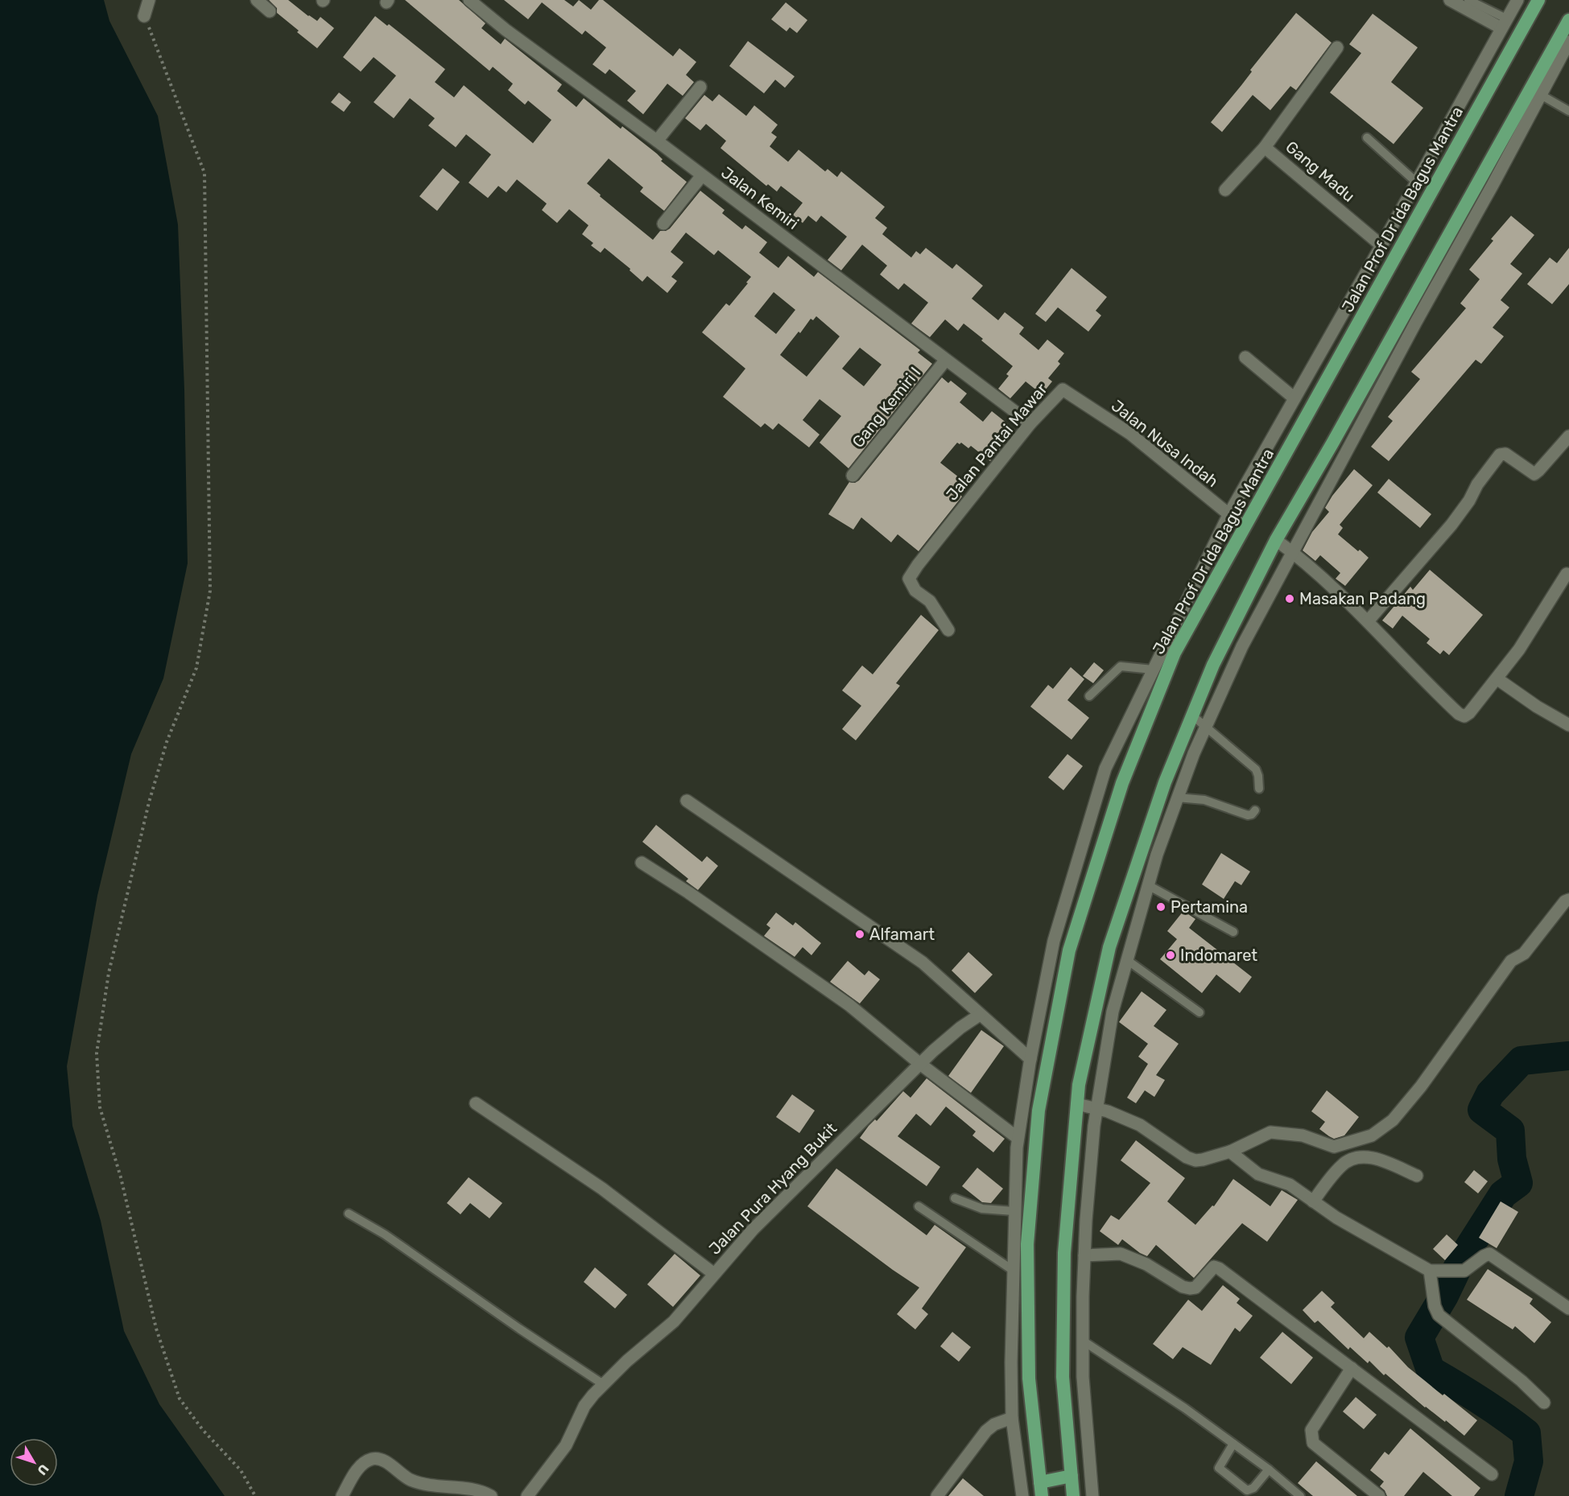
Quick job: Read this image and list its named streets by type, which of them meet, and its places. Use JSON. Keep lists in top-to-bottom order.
{
  "streets": {
    "highway": ["Jalan Prof Dr Ida Bagus Mantra"],
    "street": [
      "Gang Madu",
      "Jalan Kemiri",
      "Gang Kemiri I",
      "Jalan Pantai Mawar",
      "Jalan Nusa Indah",
      "Jalan Pura Hyang Bukit"
    ]
  },
  "crossings": [
    ["Jalan Kemiri", "Gang Kemiri I"],
    ["Jalan Kemiri", "Jalan Pantai Mawar"],
    ["Jalan Prof Dr Ida Bagus Mantra", "Jalan Nusa Indah"],
    ["Jalan Pantai Mawar", "Jalan Nusa Indah"]
  ],
  "places": [
    "Masakan Padang",
    "Pertamina",
    "Alfamart",
    "Indomaret"
  ],
  "north": "bottom right"
}
